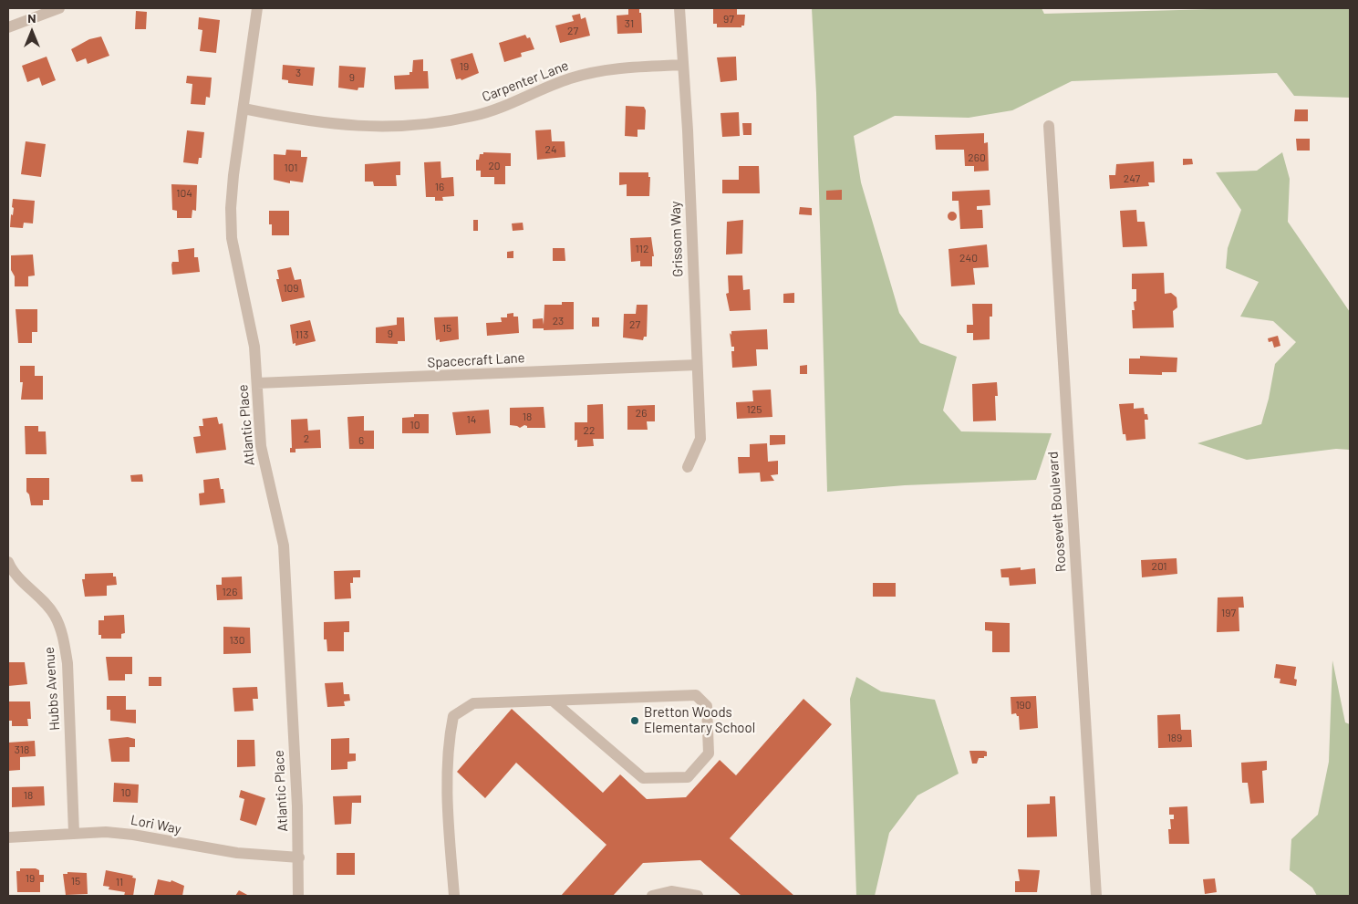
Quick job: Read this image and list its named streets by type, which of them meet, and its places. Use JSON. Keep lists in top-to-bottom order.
{
  "streets": {
    "street": [
      "Carpenter Lane",
      "Grissom Way",
      "Spacecraft Lane",
      "Atlantic Place",
      "Roosevelt Boulevard",
      "Hubbs Avenue",
      "Lori Way"
    ]
  },
  "crossings": [
    ["Carpenter Lane", "Grissom Way"],
    ["Carpenter Lane", "Atlantic Place"],
    ["Grissom Way", "Spacecraft Lane"],
    ["Spacecraft Lane", "Atlantic Place"],
    ["Atlantic Place", "Lori Way"],
    ["Hubbs Avenue", "Lori Way"]
  ],
  "places": ["Bretton Woods Elementary School"],
  "house_numbers": [
    "97",
    "31",
    "27",
    "19",
    "3",
    "9",
    "24",
    "260",
    "20",
    "101",
    "247",
    "16",
    "104",
    "112",
    "240",
    "109",
    "23",
    "27",
    "15",
    "9",
    "113",
    "125",
    "26",
    "18",
    "14",
    "10",
    "22",
    "2",
    "6",
    "201",
    "126",
    "197",
    "130",
    "190",
    "189",
    "318",
    "10",
    "18",
    "19",
    "15",
    "11"
  ],
  "north": "top"
}
